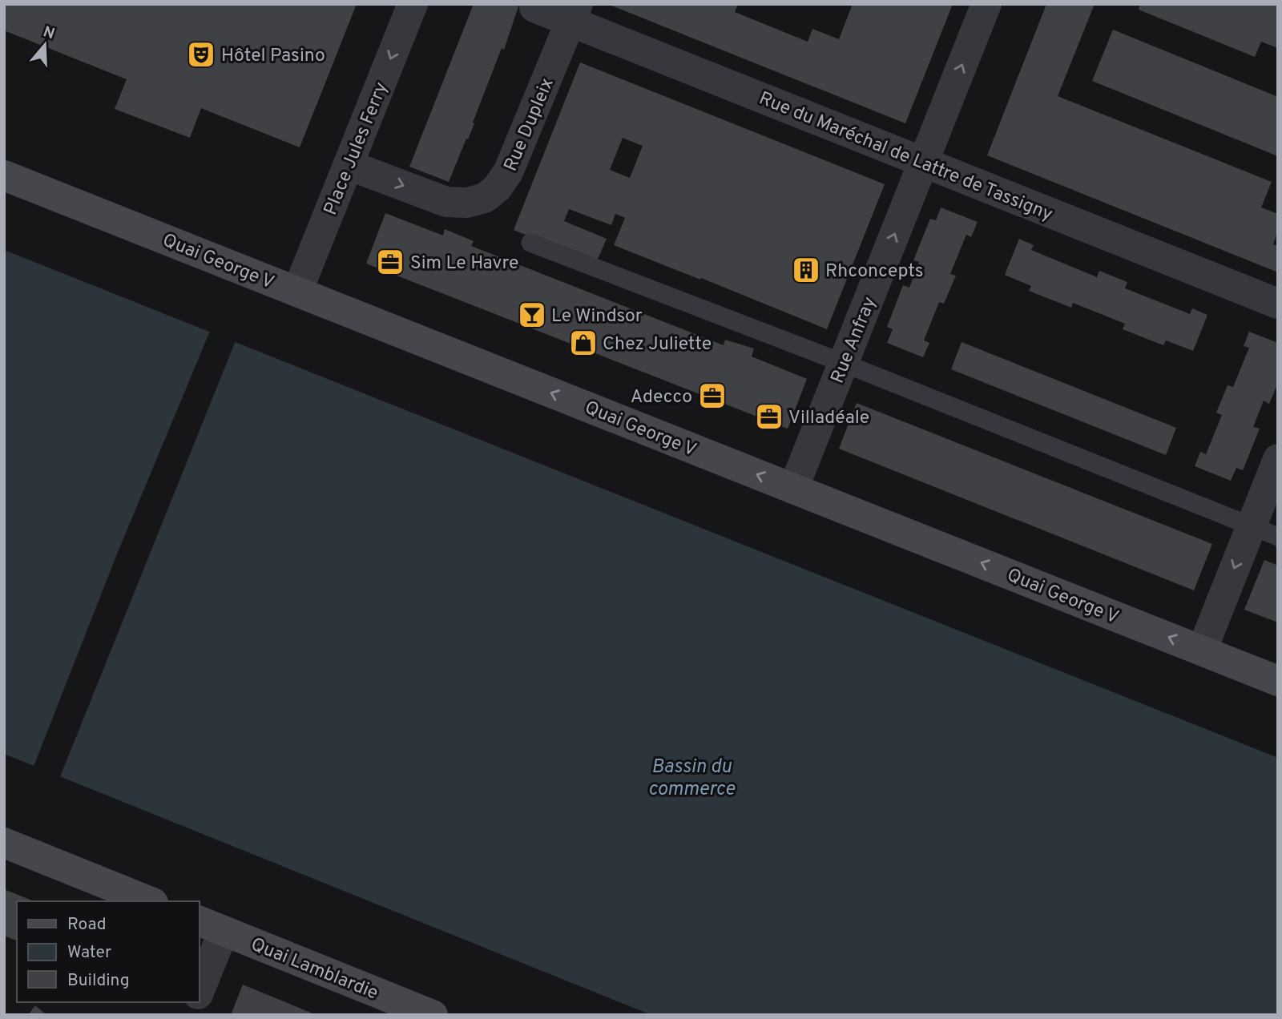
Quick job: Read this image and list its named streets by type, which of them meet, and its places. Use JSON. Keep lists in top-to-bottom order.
{
  "streets": {
    "main road": ["Quai George V", "Quai Lamblardie"],
    "street": [
      "Rue Dupleix",
      "Place Jules Ferry",
      "Rue du Maréchal de Lattre de Tassigny",
      "Rue Anfray"
    ]
  },
  "crossings": [
    ["Rue Dupleix", "Place Jules Ferry"],
    ["Rue Dupleix", "Rue du Maréchal de Lattre de Tassigny"],
    ["Place Jules Ferry", "Quai George V"],
    ["Rue du Maréchal de Lattre de Tassigny", "Rue Anfray"],
    ["Quai George V", "Rue Anfray"]
  ],
  "one_way": ["Place Jules Ferry", "Quai George V", "Rue Anfray"],
  "water": ["Bassin du commerce"],
  "places": {
    "theatre": ["Hôtel Pasino"],
    "office": ["Sim Le Havre", "Adecco", "Villadéale"],
    "building": ["Rhconcepts"],
    "bar": ["Le Windsor"],
    "shop": ["Chez Juliette"]
  },
  "legend": ["Road", "Water", "Building"],
  "north": "top"
}
